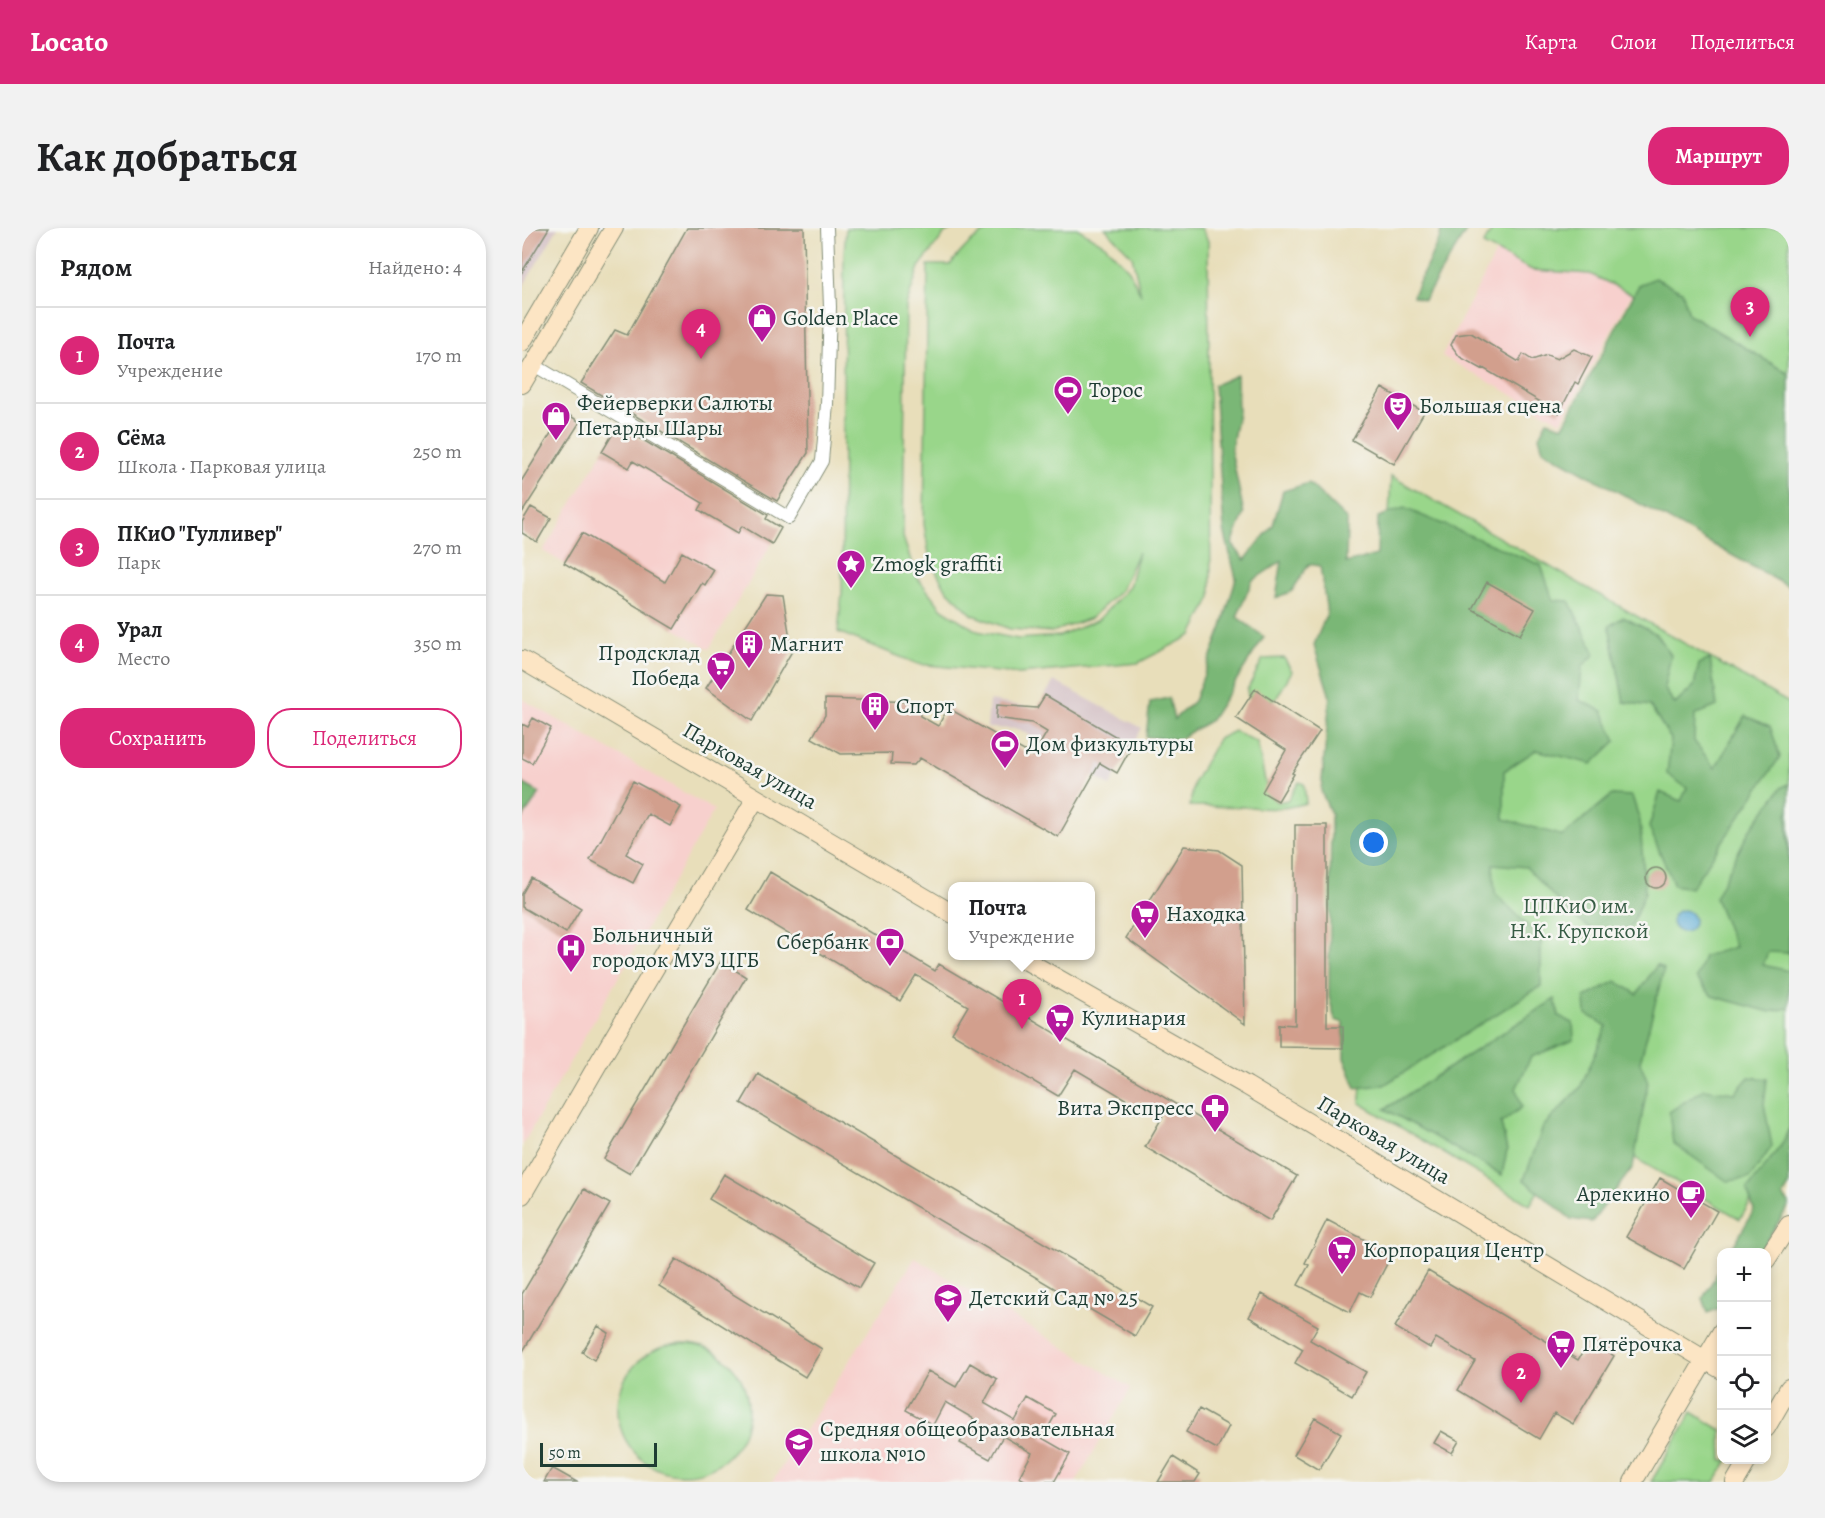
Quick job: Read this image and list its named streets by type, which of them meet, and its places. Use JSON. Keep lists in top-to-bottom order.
{
  "streets": {
    "main road": ["Парковая улица"]
  },
  "parks": ["ЦПКиО им. Н.К. Крупской"],
  "places": {
    "shop": ["Golden Place", "Фейерверки Салюты Петарды Шары"],
    "sports": ["Торос", "Дом физкультуры"],
    "theatre": ["Большая сцена"],
    "place": ["Zmogk graffiti"],
    "building": ["Магнит", "Спорт"],
    "supermarket": [
      "Продсклад Победа",
      "Находка",
      "Кулинария",
      "Корпорация Центр",
      "Пятёрочка"
    ],
    "bank": ["Сбербанк"],
    "hospital": ["Больничный городок МУЗ ЦГБ"],
    "pharmacy": ["Вита Экспресс"],
    "cafe": ["Арлекино"],
    "school or university": ["Детский Сад № 25", "Средняя общеобразовательная школа №10"]
  },
  "scale_bar": "50 m",
  "page": {
    "header": "Locato",
    "nav": ["Карта", "Слои", "Поделиться"],
    "buttons": [
      "Маршрут",
      ["Сохранить", "Поделиться"]
    ],
    "title": "Как добраться",
    "heading": ["Рядом", "Найдено: 4"],
    "pins": [
      "3",
      "4",
      "1",
      "2"
    ],
    "list": [
      {
        "mark": "1",
        "name": "Почта",
        "note": "Учреждение",
        "value": "170 m"
      },
      {
        "mark": "2",
        "name": "Сёма",
        "note": "Школа · Парковая улица",
        "value": "250 m"
      },
      {
        "mark": "3",
        "name": "ПКиО \"Гулливер\"",
        "note": "Парк",
        "value": "270 m"
      },
      {
        "mark": "4",
        "name": "Урал",
        "note": "Место",
        "value": "350 m"
      }
    ],
    "popup": ["Почта", "Учреждение"],
    "map_buttons": ["+", "−"],
    "scale": "50 m"
  }
}
